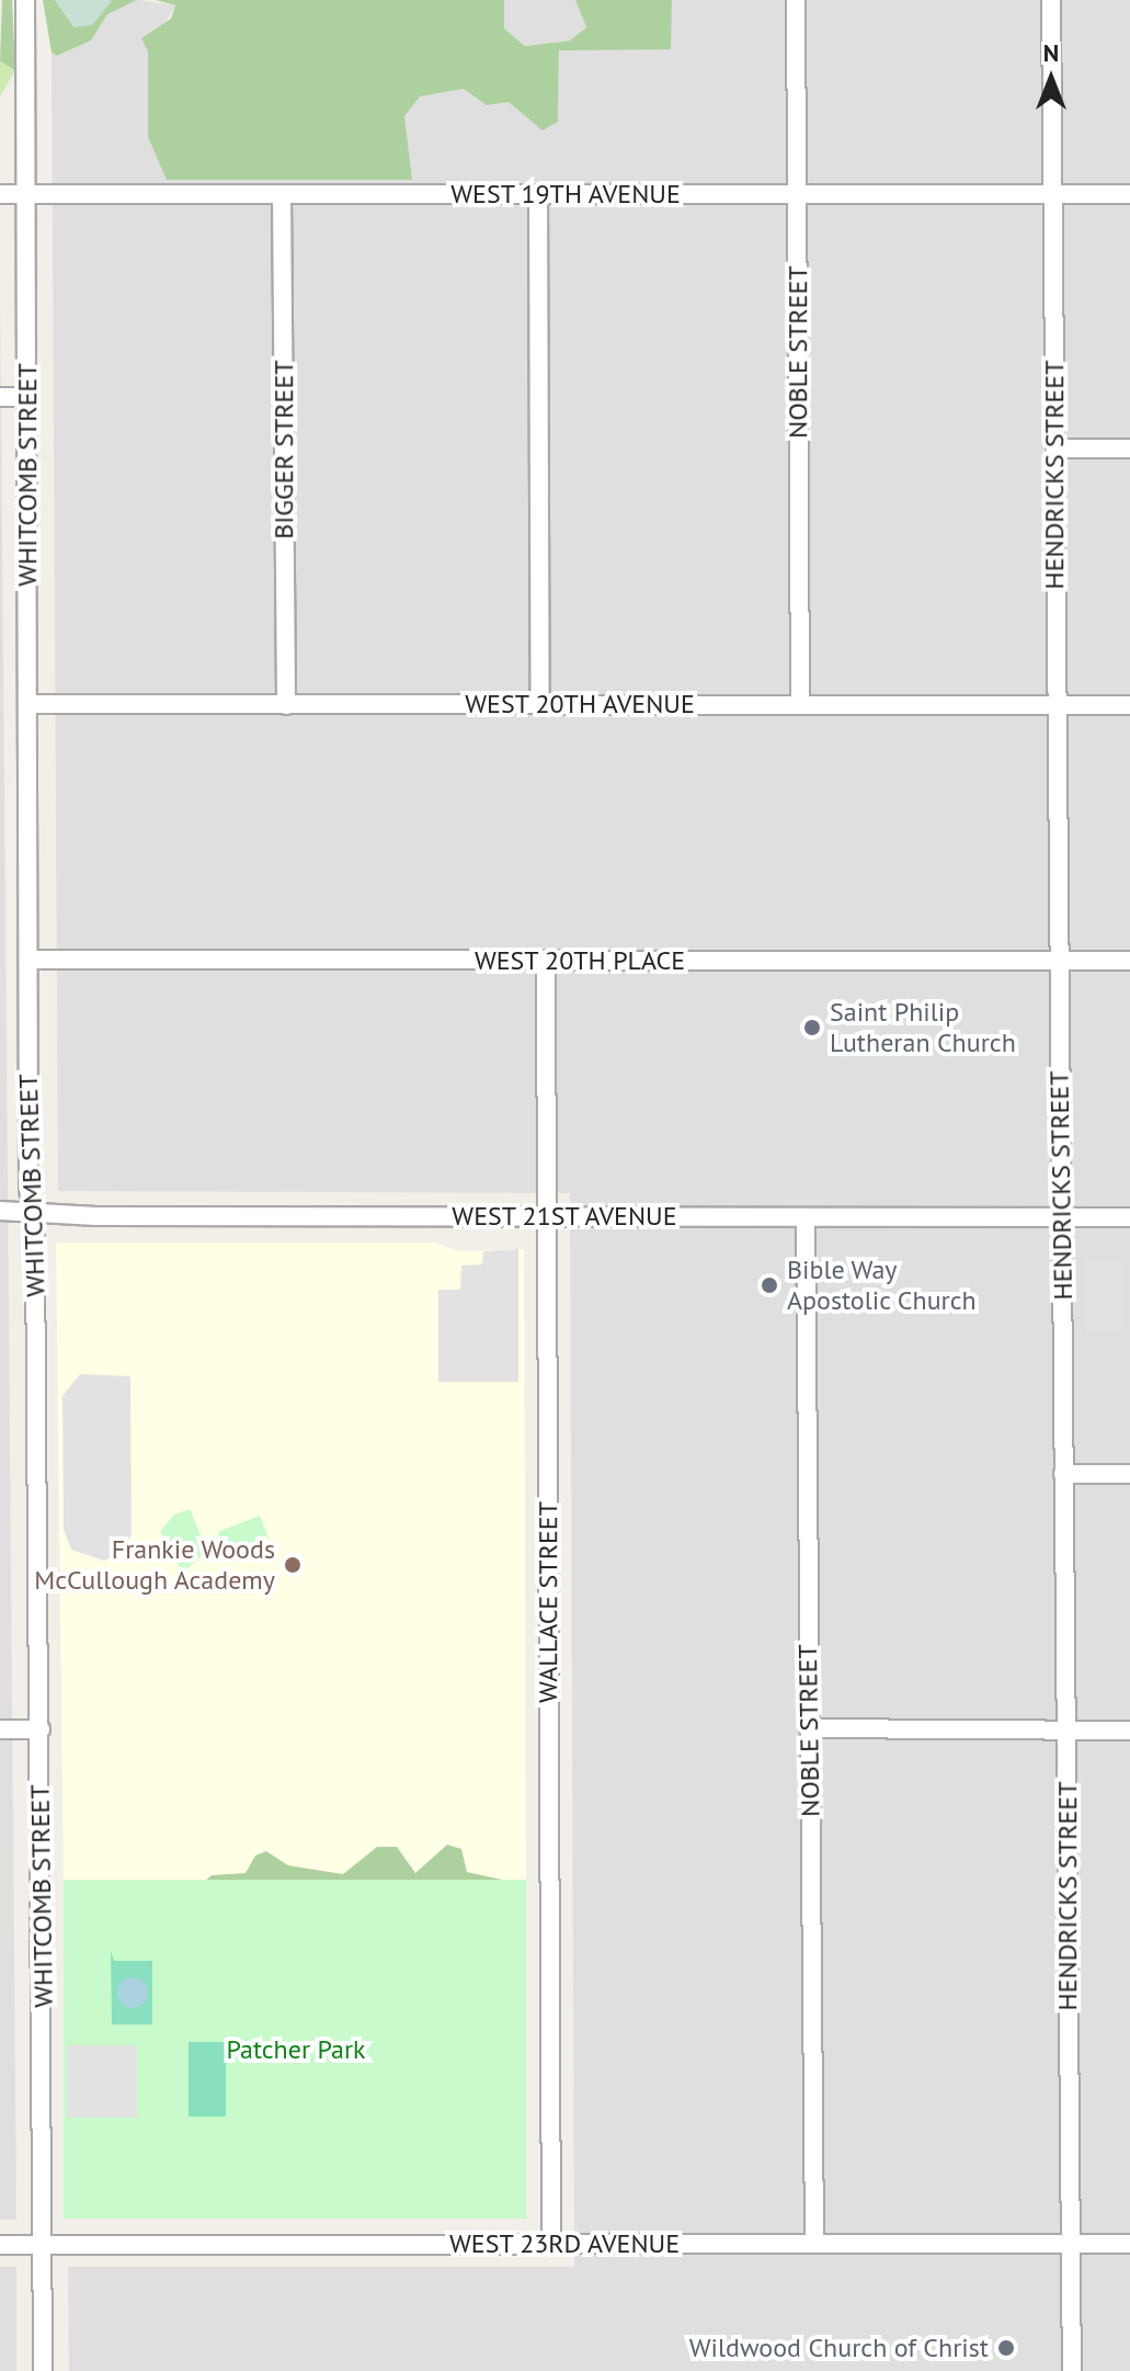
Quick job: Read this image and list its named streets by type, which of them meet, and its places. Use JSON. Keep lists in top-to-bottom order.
{
  "streets": {
    "street": [
      "WEST 19TH AVENUE",
      "NOBLE STREET",
      "BIGGER STREET",
      "WHITCOMB STREET",
      "HENDRICKS STREET",
      "WEST 20TH AVENUE",
      "WEST 20TH PLACE",
      "WEST 21ST AVENUE",
      "WALLACE STREET",
      "WEST 23RD AVENUE"
    ]
  },
  "crossings": [
    ["WEST 19TH AVENUE", "NOBLE STREET"],
    ["WEST 19TH AVENUE", "BIGGER STREET"],
    ["WEST 19TH AVENUE", "WHITCOMB STREET"],
    ["WEST 19TH AVENUE", "HENDRICKS STREET"],
    ["NOBLE STREET", "WEST 20TH AVENUE"],
    ["NOBLE STREET", "WEST 21ST AVENUE"],
    ["NOBLE STREET", "WEST 23RD AVENUE"],
    ["BIGGER STREET", "WEST 20TH AVENUE"],
    ["WHITCOMB STREET", "WEST 20TH AVENUE"],
    ["WHITCOMB STREET", "WEST 20TH PLACE"],
    ["WHITCOMB STREET", "WEST 21ST AVENUE"],
    ["WHITCOMB STREET", "WEST 23RD AVENUE"],
    ["HENDRICKS STREET", "WEST 20TH AVENUE"],
    ["HENDRICKS STREET", "WEST 20TH PLACE"],
    ["HENDRICKS STREET", "WEST 21ST AVENUE"],
    ["HENDRICKS STREET", "WEST 23RD AVENUE"],
    ["WEST 20TH PLACE", "WALLACE STREET"],
    ["WEST 21ST AVENUE", "WALLACE STREET"],
    ["WALLACE STREET", "WEST 23RD AVENUE"]
  ],
  "parks": ["Patcher Park"],
  "places": [
    "Saint Philip Lutheran Church",
    "Bible Way Apostolic Church",
    "Frankie Woods McCullough Academy",
    "Wildwood Church of Christ"
  ],
  "north": "top"
}
